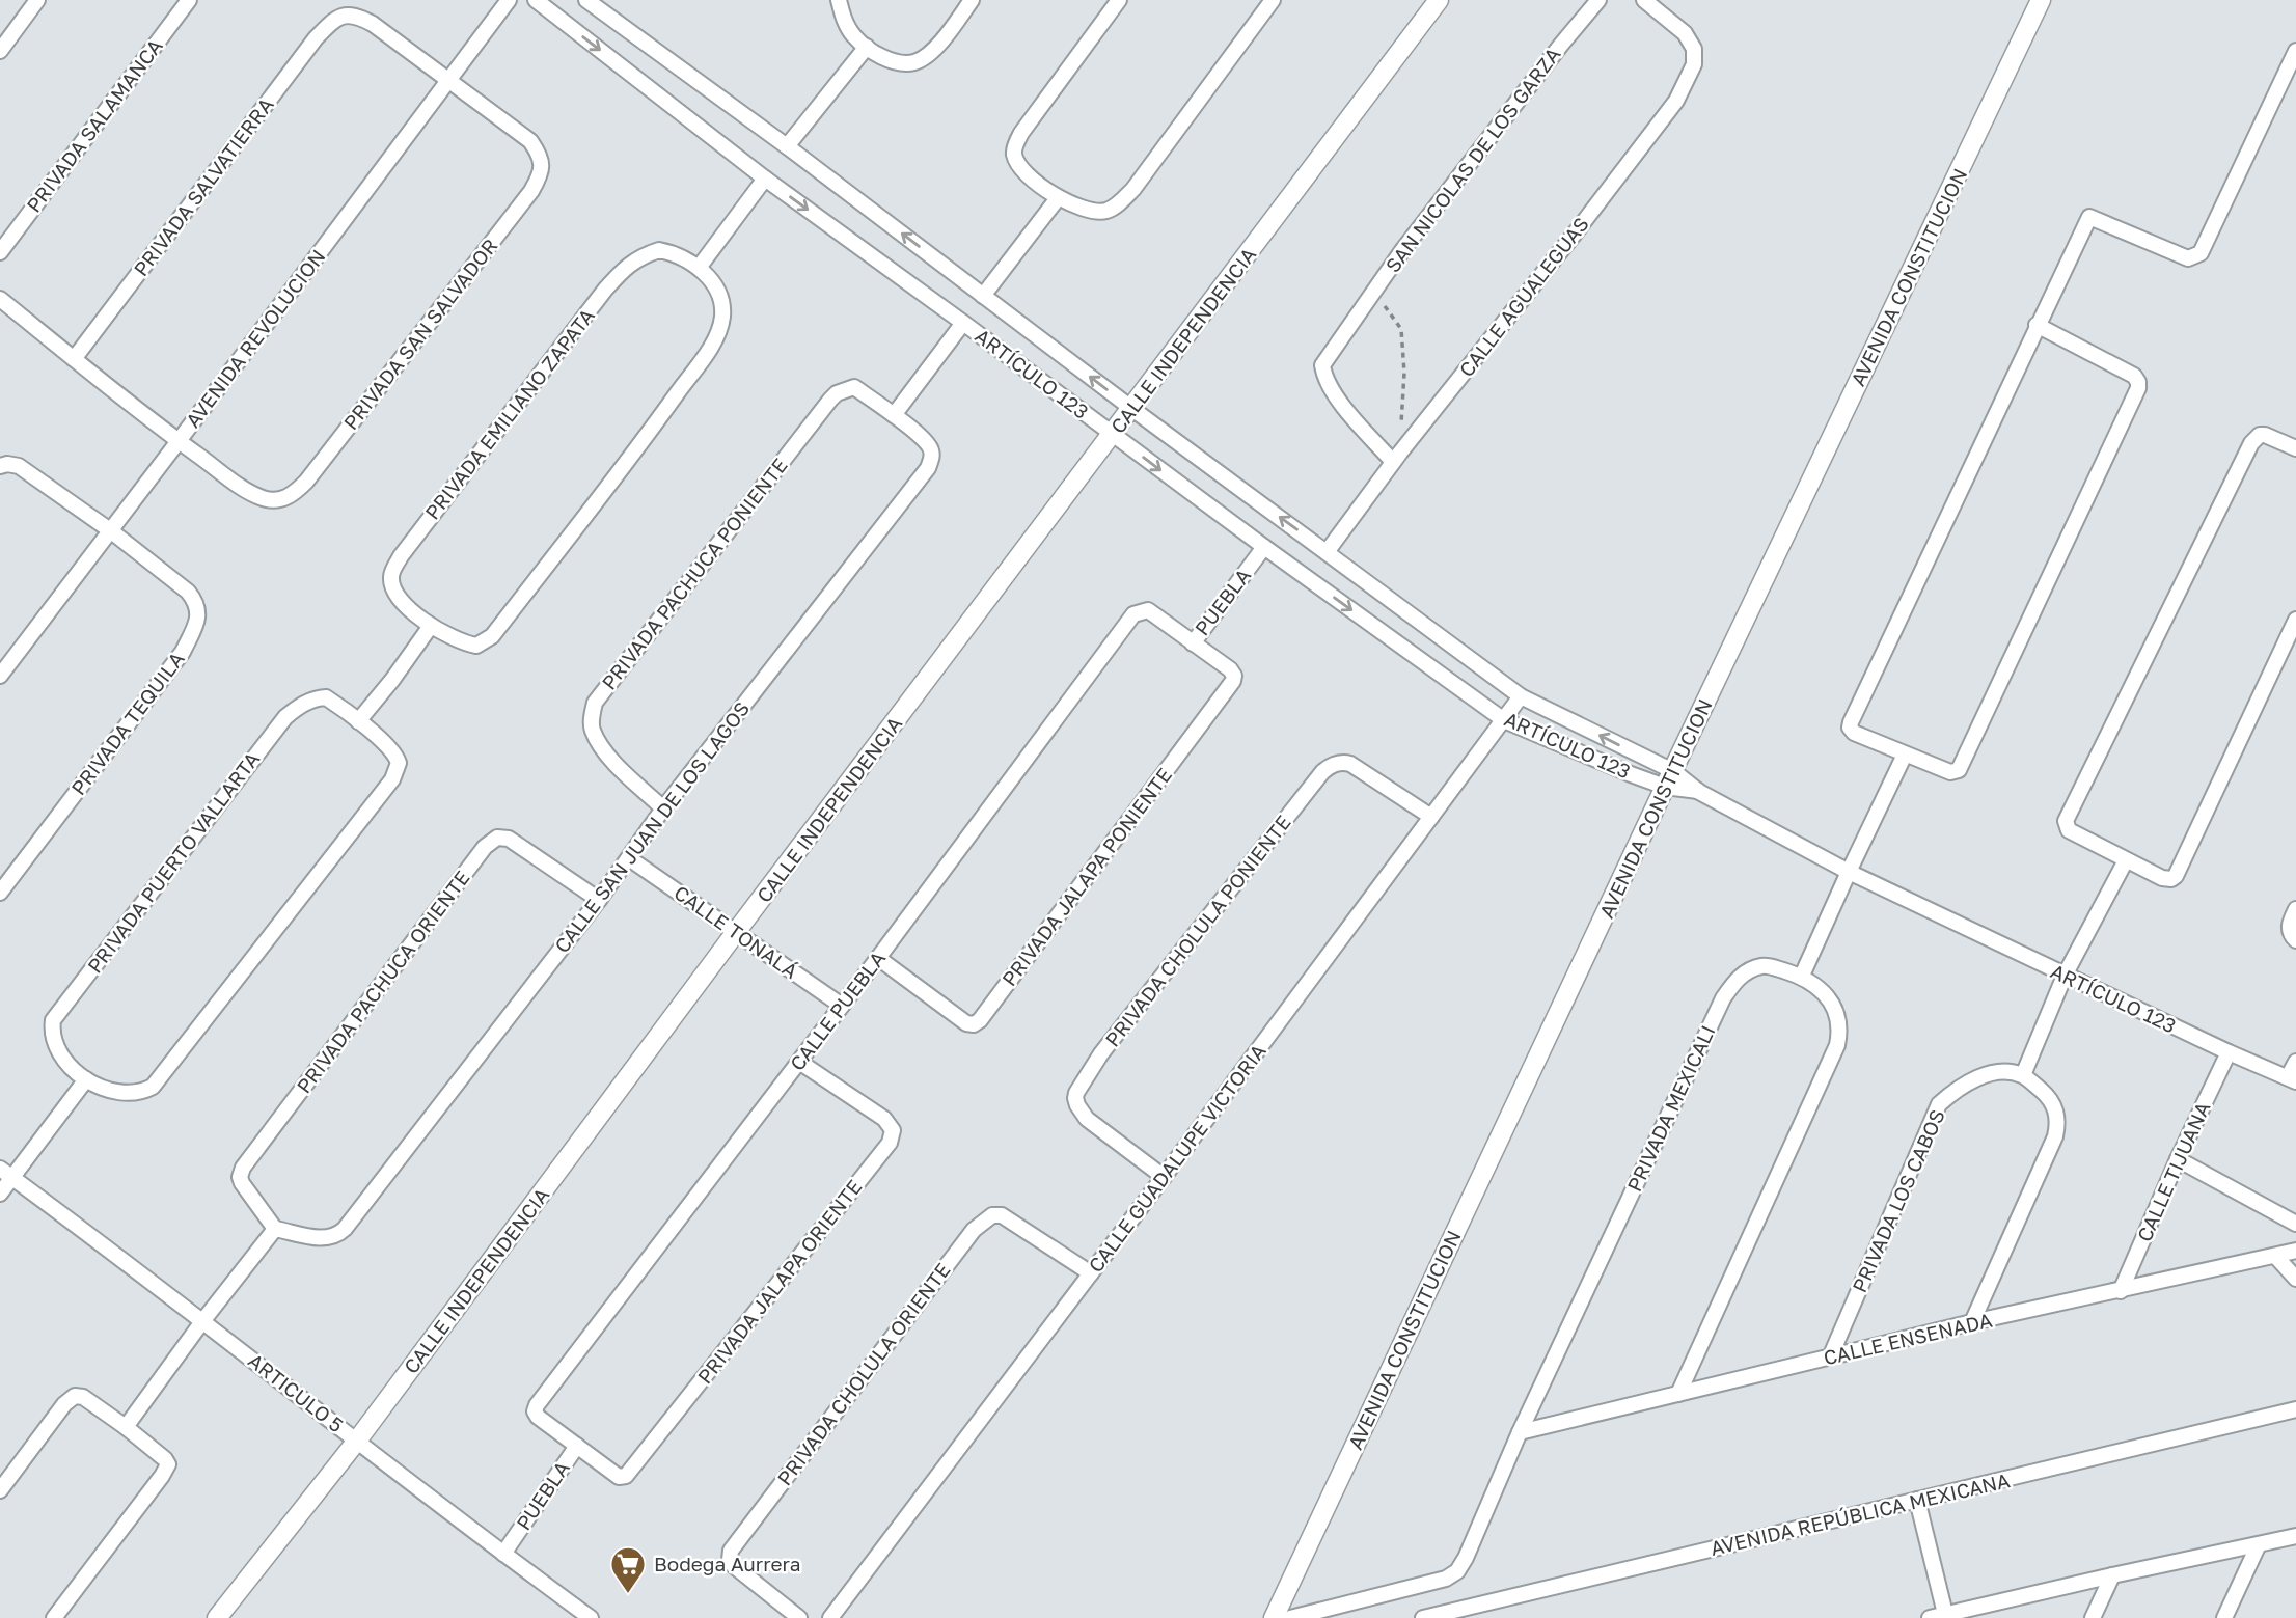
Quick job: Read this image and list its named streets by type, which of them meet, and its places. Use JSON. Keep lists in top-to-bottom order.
{
  "streets": {
    "street": [
      "PRIVADA SALAMANCA",
      "SAN NICOLAS DE LOS GARZA",
      "PRIVADA SALVATIERRA",
      "AVENIDA CONSTITUCION",
      "CALLE AGUALEGUAS",
      "PRIVADA SAN SALVADOR",
      "AVENIDA REVOLUCION",
      "CALLE INDEPENDENCIA",
      "ARTÍCULO 123",
      "PRIVADA EMILIANO ZAPATA",
      "PRIVADA PACHUCA PONIENTE",
      "PUEBLA",
      "PRIVADA TEQUILA",
      "CALLE SAN JUAN DE LOS LAGOS",
      "PRIVADA PUERTO VALLARTA",
      "PRIVADA JALAPA PONIENTE",
      "PRIVADA CHOLULA PONIENTE",
      "CALLE TONALÁ",
      "PRIVADA PACHUCA ORIENTE",
      "CALLE PUEBLA",
      "PRIVADA MEXICALI",
      "CALLE GUADALUPE VICTORIA",
      "CALLE TIJUANA",
      "PRIVADA LOS CABOS",
      "PRIVADA JALAPA ORIENTE",
      "CALLE ENSENADA",
      "PRIVADA CHOLULA ORIENTE",
      "ARTICULO 5",
      "AVENIDA REPÚBLICA MEXICANA"
    ]
  },
  "crossings": [
    ["SAN NICOLAS DE LOS GARZA", "CALLE AGUALEGUAS"],
    ["PRIVADA SALVATIERRA", "PRIVADA SAN SALVADOR"],
    ["PRIVADA SALVATIERRA", "AVENIDA REVOLUCION"],
    ["AVENIDA CONSTITUCION", "ARTÍCULO 123"],
    ["CALLE AGUALEGUAS", "ARTÍCULO 123"],
    ["PRIVADA SAN SALVADOR", "AVENIDA REVOLUCION"],
    ["AVENIDA REVOLUCION", "PRIVADA TEQUILA"],
    ["CALLE INDEPENDENCIA", "ARTÍCULO 123"],
    ["CALLE INDEPENDENCIA", "CALLE TONALÁ"],
    ["CALLE INDEPENDENCIA", "ARTICULO 5"],
    ["ARTÍCULO 123", "PUEBLA"],
    ["ARTÍCULO 123", "CALLE GUADALUPE VICTORIA"],
    ["ARTÍCULO 123", "CALLE TIJUANA"],
    ["PRIVADA PACHUCA PONIENTE", "CALLE SAN JUAN DE LOS LAGOS"],
    ["PUEBLA", "PRIVADA JALAPA PONIENTE"],
    ["PUEBLA", "CALLE PUEBLA"],
    ["PUEBLA", "PRIVADA JALAPA ORIENTE"],
    ["PUEBLA", "ARTICULO 5"],
    ["CALLE SAN JUAN DE LOS LAGOS", "CALLE TONALÁ"],
    ["CALLE SAN JUAN DE LOS LAGOS", "PRIVADA PACHUCA ORIENTE"],
    ["PRIVADA JALAPA PONIENTE", "CALLE PUEBLA"],
    ["PRIVADA CHOLULA PONIENTE", "CALLE GUADALUPE VICTORIA"],
    ["CALLE TONALÁ", "CALLE PUEBLA"],
    ["CALLE PUEBLA", "PRIVADA JALAPA ORIENTE"],
    ["PRIVADA MEXICALI", "CALLE ENSENADA"],
    ["CALLE GUADALUPE VICTORIA", "PRIVADA CHOLULA ORIENTE"],
    ["CALLE TIJUANA", "CALLE ENSENADA"],
    ["PRIVADA LOS CABOS", "CALLE ENSENADA"]
  ],
  "places": {
    "supermarket": ["Bodega Aurrera"]
  }
}
